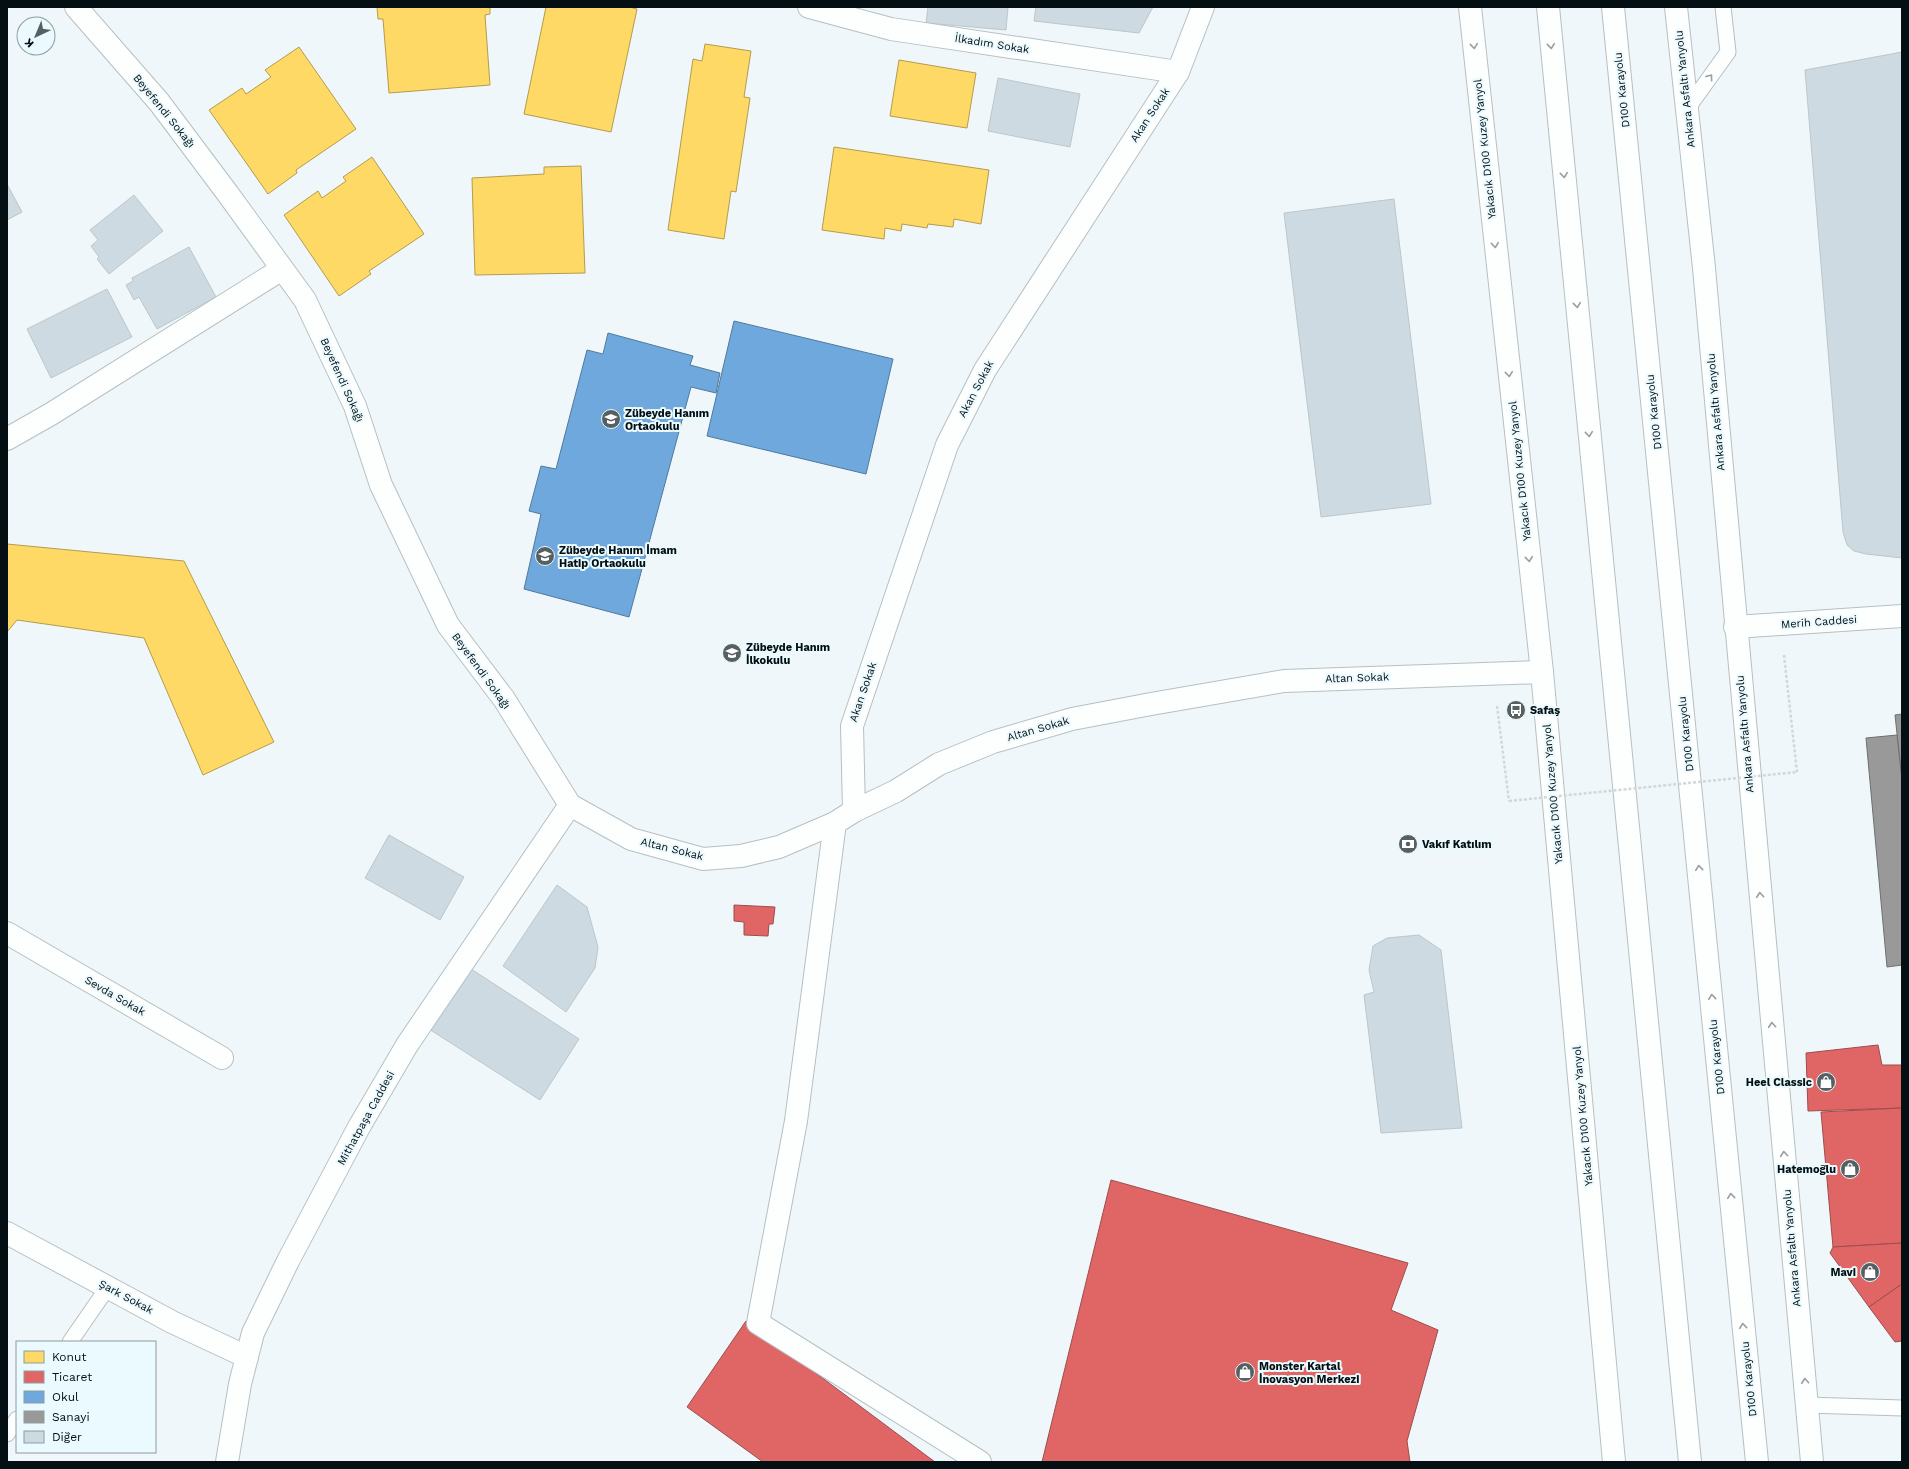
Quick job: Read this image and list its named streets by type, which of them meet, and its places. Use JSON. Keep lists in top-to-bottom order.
{
  "streets": {
    "main road": [
      "İlkadım Sokak",
      "Ankara Asfaltı Yanyolu",
      "D100 Karayolu",
      "Beyefendi Sokağı",
      "Akan Sokak",
      "Yakacık D100 Kuzey Yanyol",
      "Merih Caddesi",
      "Altan Sokak",
      "Sevda Sokak",
      "Mithatpaşa Caddesi",
      "Şark Sokak"
    ]
  },
  "crossings": [
    ["İlkadım Sokak", "Akan Sokak"],
    ["Ankara Asfaltı Yanyolu", "Merih Caddesi"],
    ["Beyefendi Sokağı", "Altan Sokak"],
    ["Beyefendi Sokağı", "Mithatpaşa Caddesi"],
    ["Akan Sokak", "Altan Sokak"],
    ["Yakacık D100 Kuzey Yanyol", "Altan Sokak"],
    ["Altan Sokak", "Mithatpaşa Caddesi"],
    ["Mithatpaşa Caddesi", "Şark Sokak"]
  ],
  "places": {
    "school or university": ["Zübeyde Hanım Ortaokulu", "Zübeyde Hanım İmam Hatip Ortaokulu", "Zübeyde Hanım İlkokulu"],
    "bus stop": ["Safaş"],
    "bank": ["Vakıf Katılım"],
    "shop": [
      "Heel Classic",
      "Hatemoğlu",
      "Mavi",
      "Monster Kartal İnovasyon Merkezi"
    ]
  },
  "legend": [
    "Konut",
    "Ticaret",
    "Okul",
    "Sanayi",
    "Diğer"
  ],
  "north": "bottom left"
}
